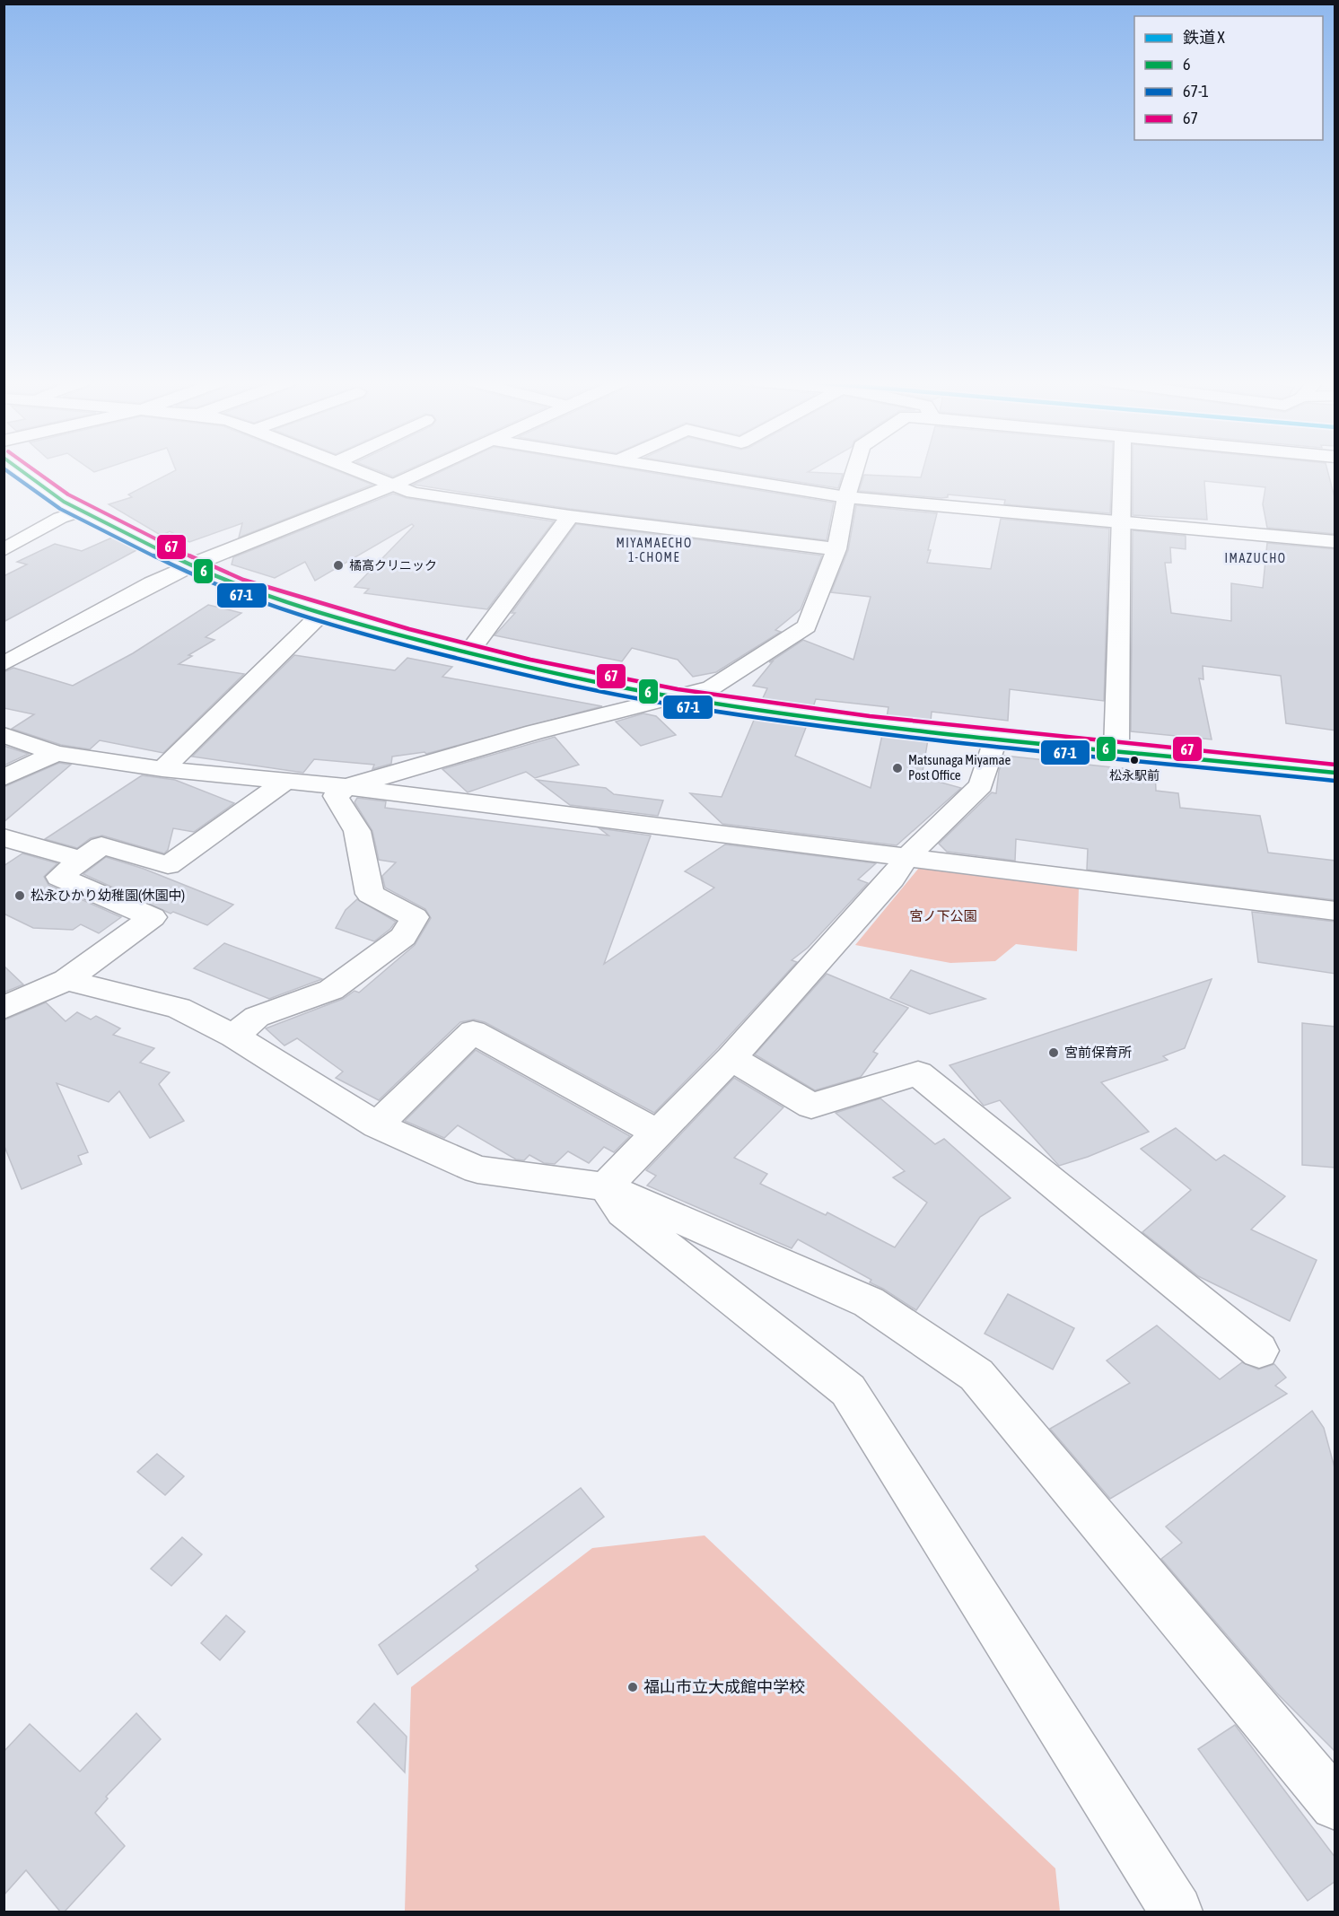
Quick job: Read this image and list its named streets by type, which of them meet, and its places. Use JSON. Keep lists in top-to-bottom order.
{
  "districts": ["MIYAMAECHO 1-CHOME", "IMAZUCHO"],
  "parks": ["宮ノ下公園"],
  "places": [
    "橘高クリニック",
    "松永駅前",
    "Matsunaga Miyamae Post Office",
    "松永ひかり幼稚園(休園中)",
    "宮前保育所",
    "福山市立大成館中学校"
  ],
  "lines": ["transit line 6", "transit line 67-1", "transit line 67"],
  "legend": [
    "鉄道 X",
    "6",
    "67-1",
    "67"
  ]
}
